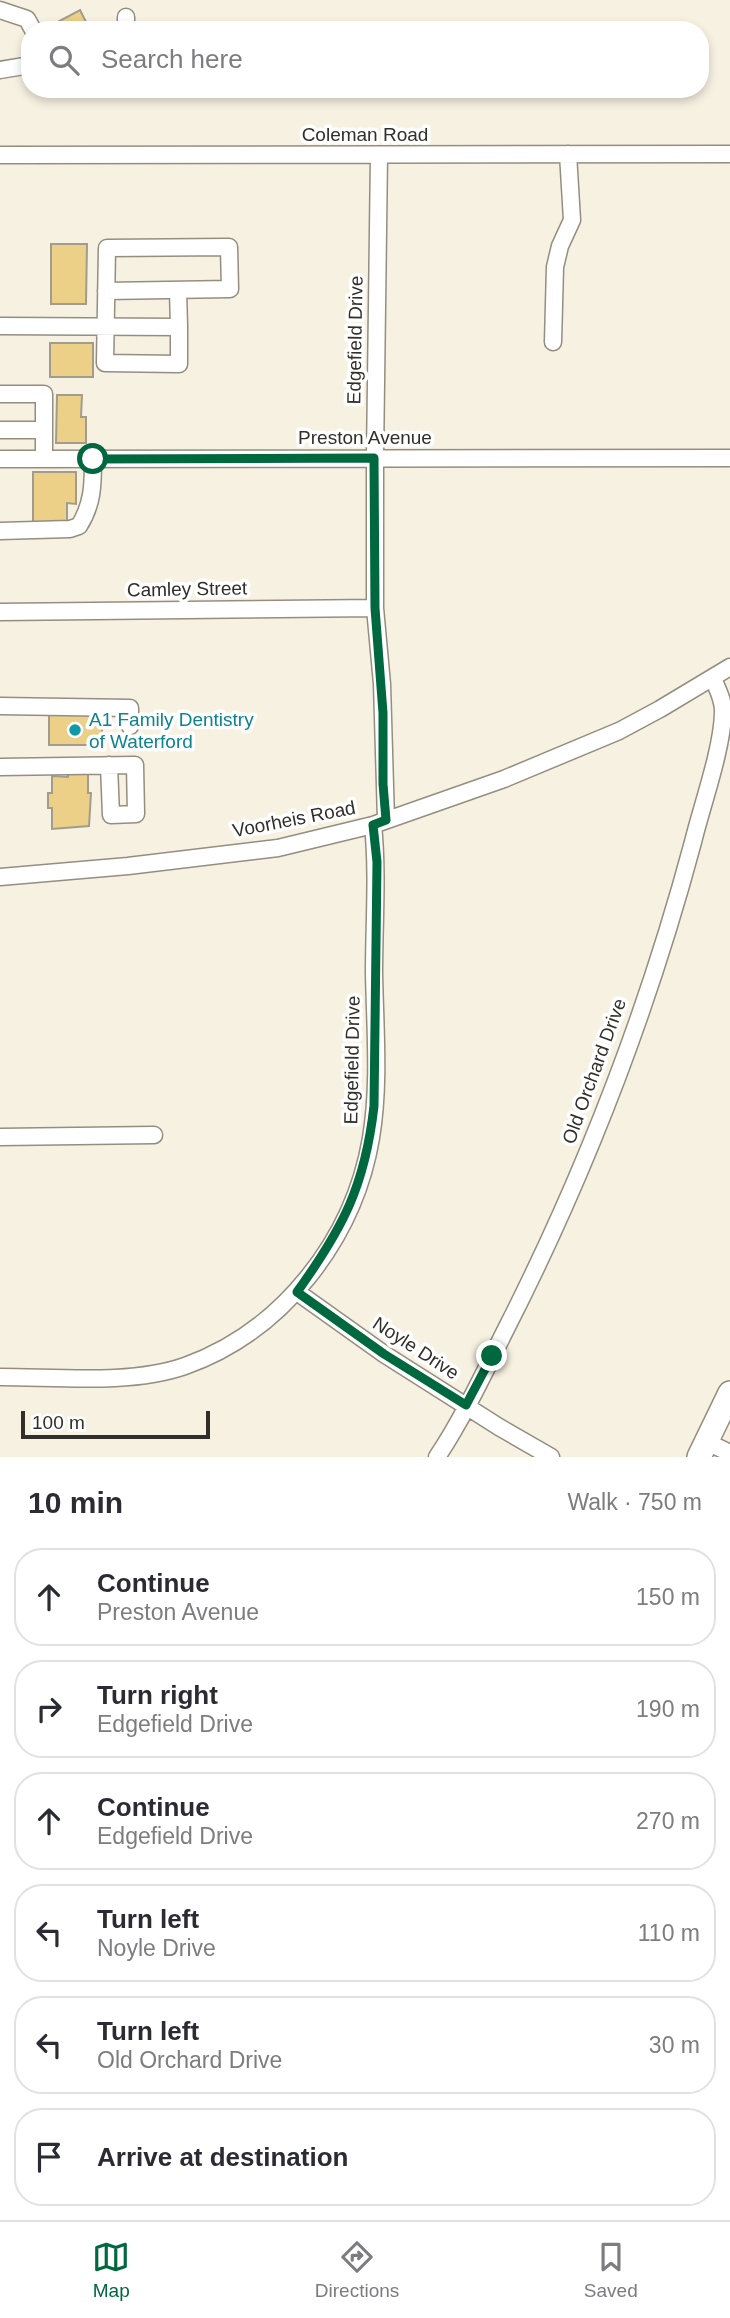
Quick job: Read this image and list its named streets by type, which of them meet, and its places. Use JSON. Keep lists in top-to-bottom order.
{
  "streets": {
    "street": [
      "Coleman Road",
      "Edgefield Drive",
      "Preston Avenue",
      "Camley Street",
      "Voorheis Road",
      "Old Orchard Drive",
      "Noyle Drive"
    ]
  },
  "crossings": [
    ["Coleman Road", "Edgefield Drive"],
    ["Edgefield Drive", "Preston Avenue"],
    ["Edgefield Drive", "Camley Street"],
    ["Edgefield Drive", "Voorheis Road"],
    ["Edgefield Drive", "Noyle Drive"],
    ["Voorheis Road", "Old Orchard Drive"],
    ["Old Orchard Drive", "Noyle Drive"]
  ],
  "places": ["A1 Family Dentistry of Waterford"],
  "scale_bar": "100 m",
  "page": {
    "search": "Search here",
    "scale": "100 m",
    "heading": ["10 min", "Walk · 750 m"],
    "list": [
      ["Continue", "Preston Avenue", "150 m"],
      ["Turn right", "Edgefield Drive", "190 m"],
      ["Continue", "Edgefield Drive", "270 m"],
      ["Turn left", "Noyle Drive", "110 m"],
      ["Turn left", "Old Orchard Drive", "30 m"],
      "Arrive at destination"
    ],
    "nav": ["Map", "Directions", "Saved"]
  }
}
